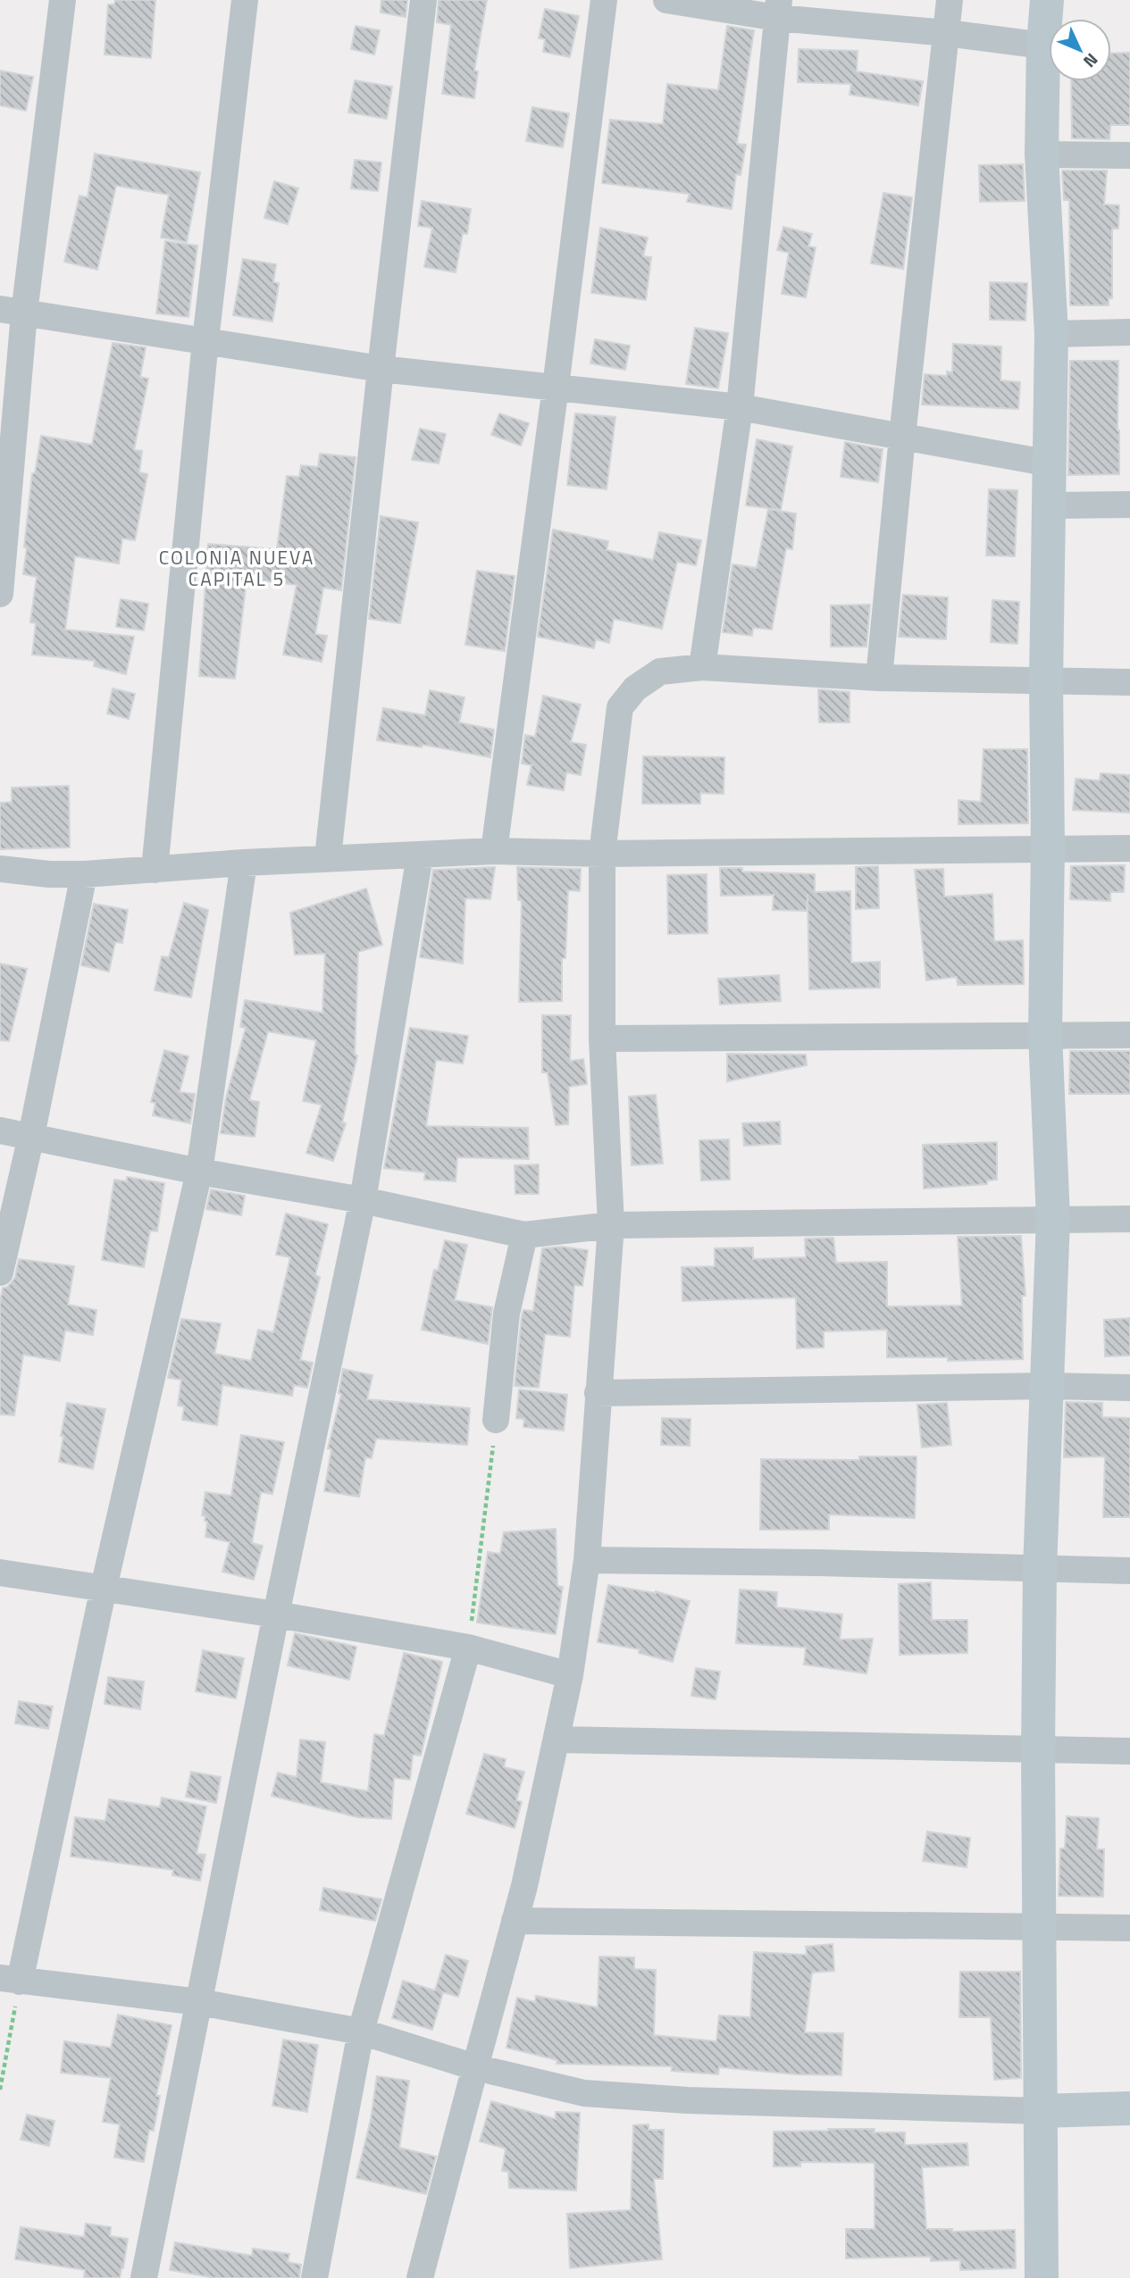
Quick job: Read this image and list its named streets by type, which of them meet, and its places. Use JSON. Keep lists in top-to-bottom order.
{
  "districts": ["COLONIA NUEVA CAPITAL 5"],
  "north": "bottom right"
}
